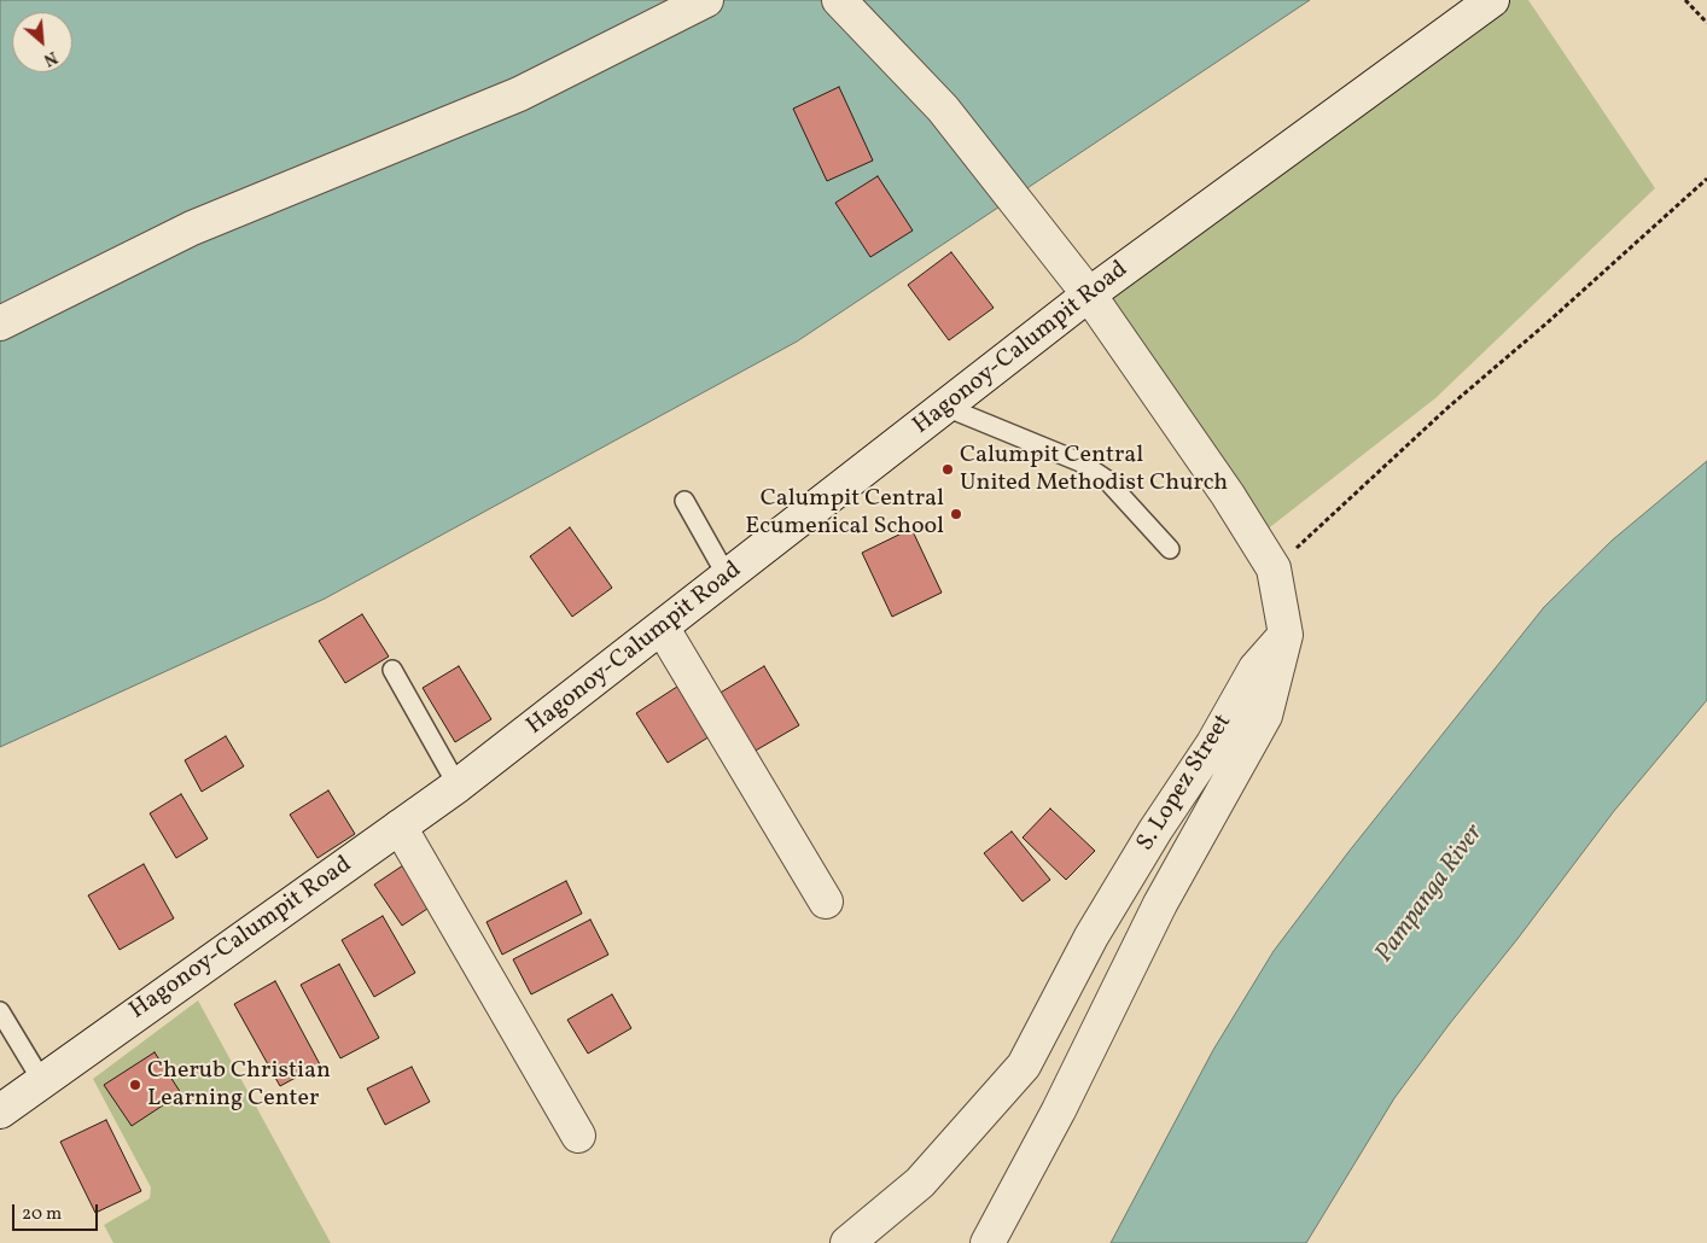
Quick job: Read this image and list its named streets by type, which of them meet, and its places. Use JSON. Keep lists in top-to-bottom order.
{
  "streets": {
    "street": ["Hagonoy-Calumpit Road", "S. Lopez Street"]
  },
  "water": ["Pampanga River"],
  "places": ["Calumpit Central United Methodist Church", "Calumpit Central Ecumenical School", "Cherub Christian Learning Center"],
  "scale_bar": "20 m",
  "north": "bottom right"
}
